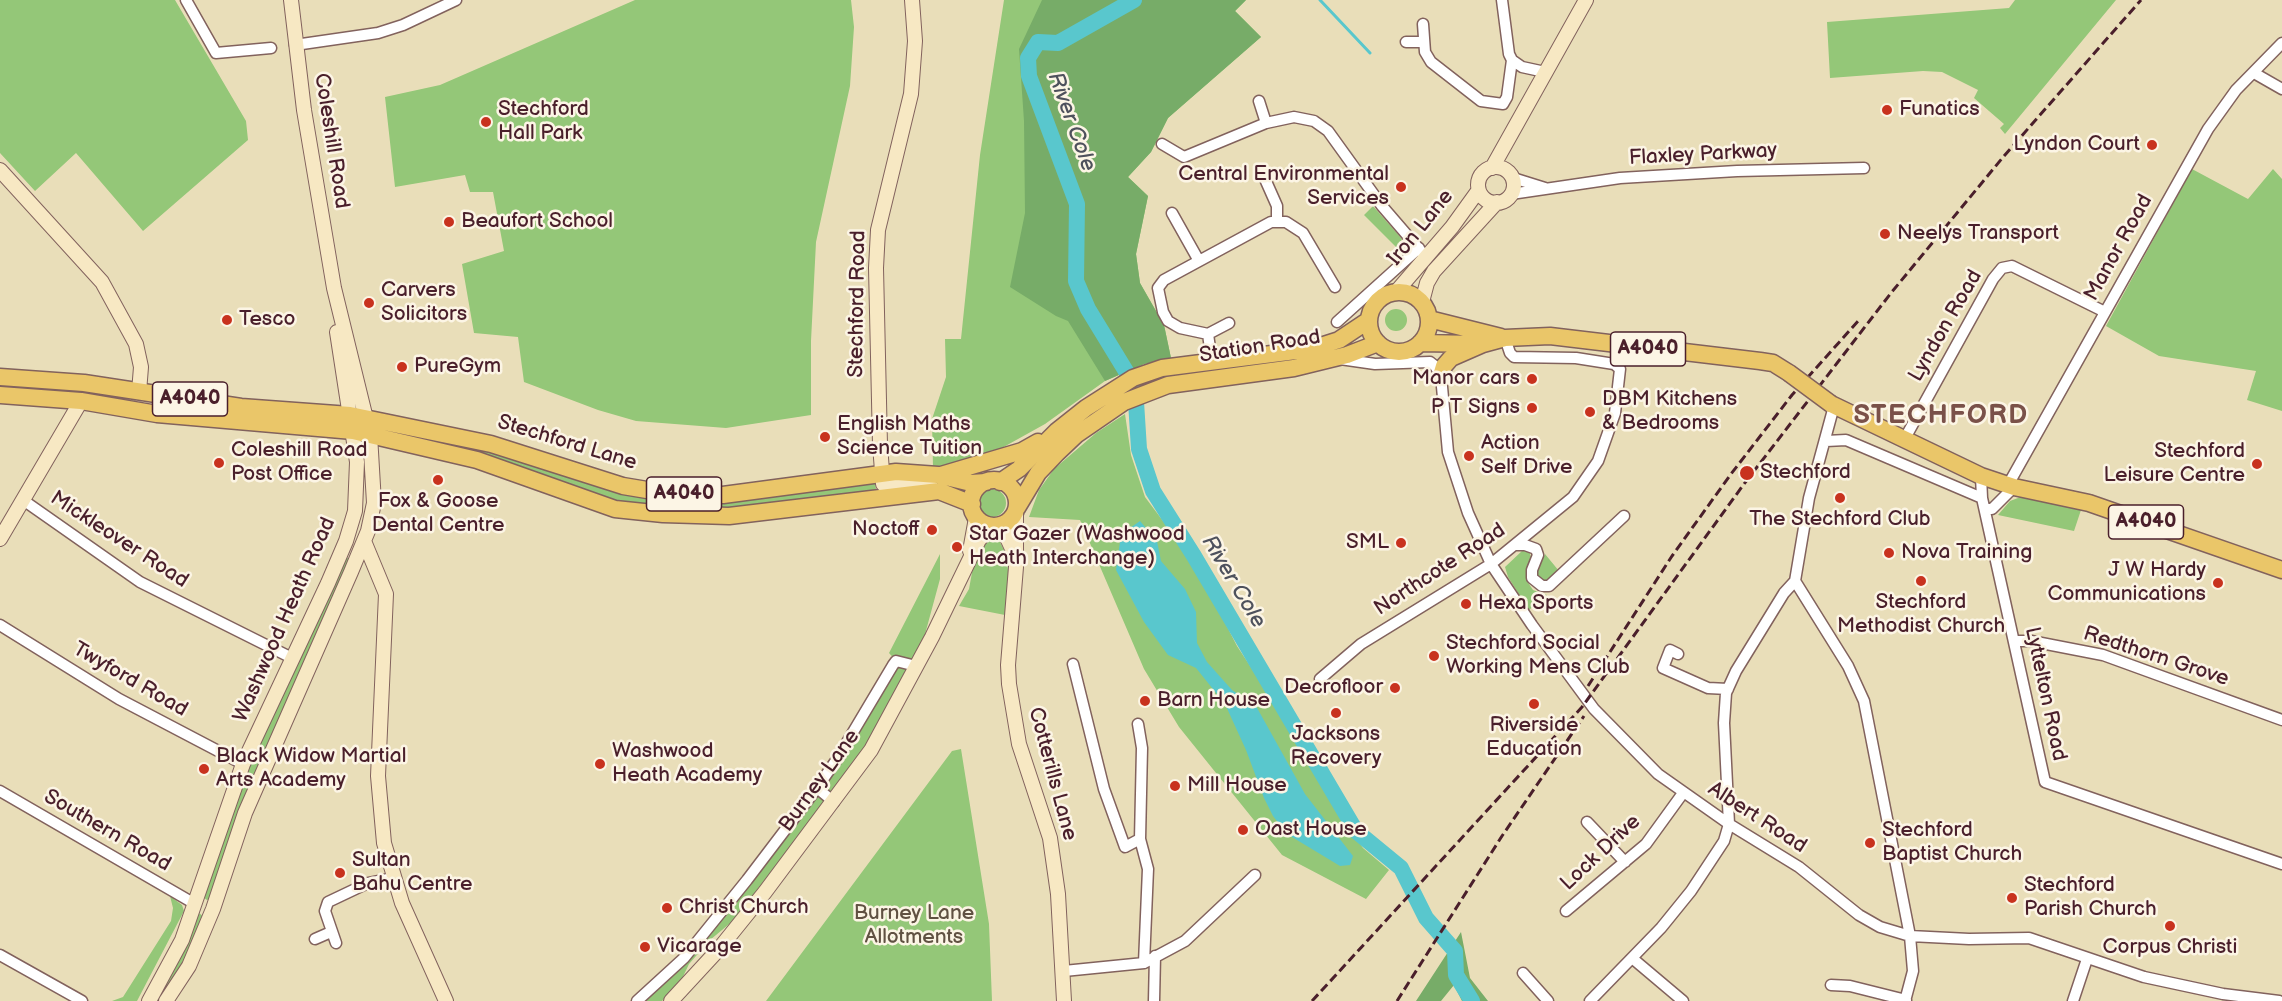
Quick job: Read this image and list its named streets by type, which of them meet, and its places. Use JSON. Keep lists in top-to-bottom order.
{
  "streets": {
    "main road": ["Station Road", "A4040", "Stechford Lane"],
    "street": [
      "Coleshill Road",
      "Flaxley Parkway",
      "Iron Lane",
      "Manor Road",
      "Stechford Road",
      "Lyndon Road",
      "Mickleover Road",
      "Northcote Road",
      "Washwood Heath Road",
      "Redthorn Grove",
      "Twyford Road",
      "Lyttelton Road",
      "Cotterills Lane",
      "Burney Lane",
      "Albert Road",
      "Southern Road",
      "Lock Drive"
    ]
  },
  "crossings": [
    ["Coleshill Road", "A4040"],
    ["Coleshill Road", "Stechford Lane"],
    ["Coleshill Road", "Washwood Heath Road"],
    ["Flaxley Parkway", "Iron Lane"],
    ["Iron Lane", "Station Road"],
    ["Iron Lane", "A4040"],
    ["Manor Road", "Lyndon Road"],
    ["Manor Road", "A4040"],
    ["Stechford Road", "Stechford Lane"],
    ["Lyndon Road", "A4040"],
    ["Station Road", "A4040"],
    ["Station Road", "Stechford Lane"],
    ["Station Road", "Cotterills Lane"],
    ["Station Road", "Burney Lane"],
    ["Station Road", "Albert Road"],
    ["A4040", "Stechford Lane"],
    ["A4040", "Northcote Road"],
    ["A4040", "Washwood Heath Road"],
    ["A4040", "Lyttelton Road"],
    ["A4040", "Albert Road"],
    ["Stechford Lane", "Washwood Heath Road"],
    ["Stechford Lane", "Cotterills Lane"],
    ["Stechford Lane", "Burney Lane"],
    ["Mickleover Road", "Washwood Heath Road"],
    ["Northcote Road", "Albert Road"],
    ["Washwood Heath Road", "Twyford Road"],
    ["Washwood Heath Road", "Southern Road"],
    ["Redthorn Grove", "Lyttelton Road"],
    ["Cotterills Lane", "Burney Lane"],
    ["Albert Road", "Lock Drive"]
  ],
  "districts": ["STECHFORD"],
  "water": ["River Cole"],
  "parks": ["Burney Lane Allotments"],
  "places": [
    "Funatics",
    "Stechford Hall Park",
    "Lyndon Court",
    "Central Environmental Services",
    "Beaufort School",
    "Neelys Transport",
    "Carvers Solicitors",
    "Tesco",
    "PureGym",
    "Manor cars",
    "P T Signs",
    "DBM Kitchens & Bedrooms",
    "English Maths Science Tuition",
    "Action Self Drive",
    "Coleshill Road Post Office",
    "Stechford Leisure Centre",
    "Stechford",
    "Fox & Goose Dental Centre",
    "The Stechford Club",
    "Noctoff",
    "SML",
    "Star Gazer (Washwood Heath Interchange)",
    "Nova Training",
    "Stechford Methodist Church",
    "J W Hardy Communications",
    "Hexa Sports",
    "Stechford Social Working Mens Club",
    "Decrofloor",
    "Barn House",
    "Riverside Education",
    "Jacksons Recovery",
    "Washwood Heath Academy",
    "Black Widow Martial Arts Academy",
    "Mill House",
    "Oast House",
    "Stechford Baptist Church",
    "Sultan Bahu Centre",
    "Stechford Parish Church",
    "Christ Church",
    "Corpus Christi",
    "Vicarage"
  ]
}
